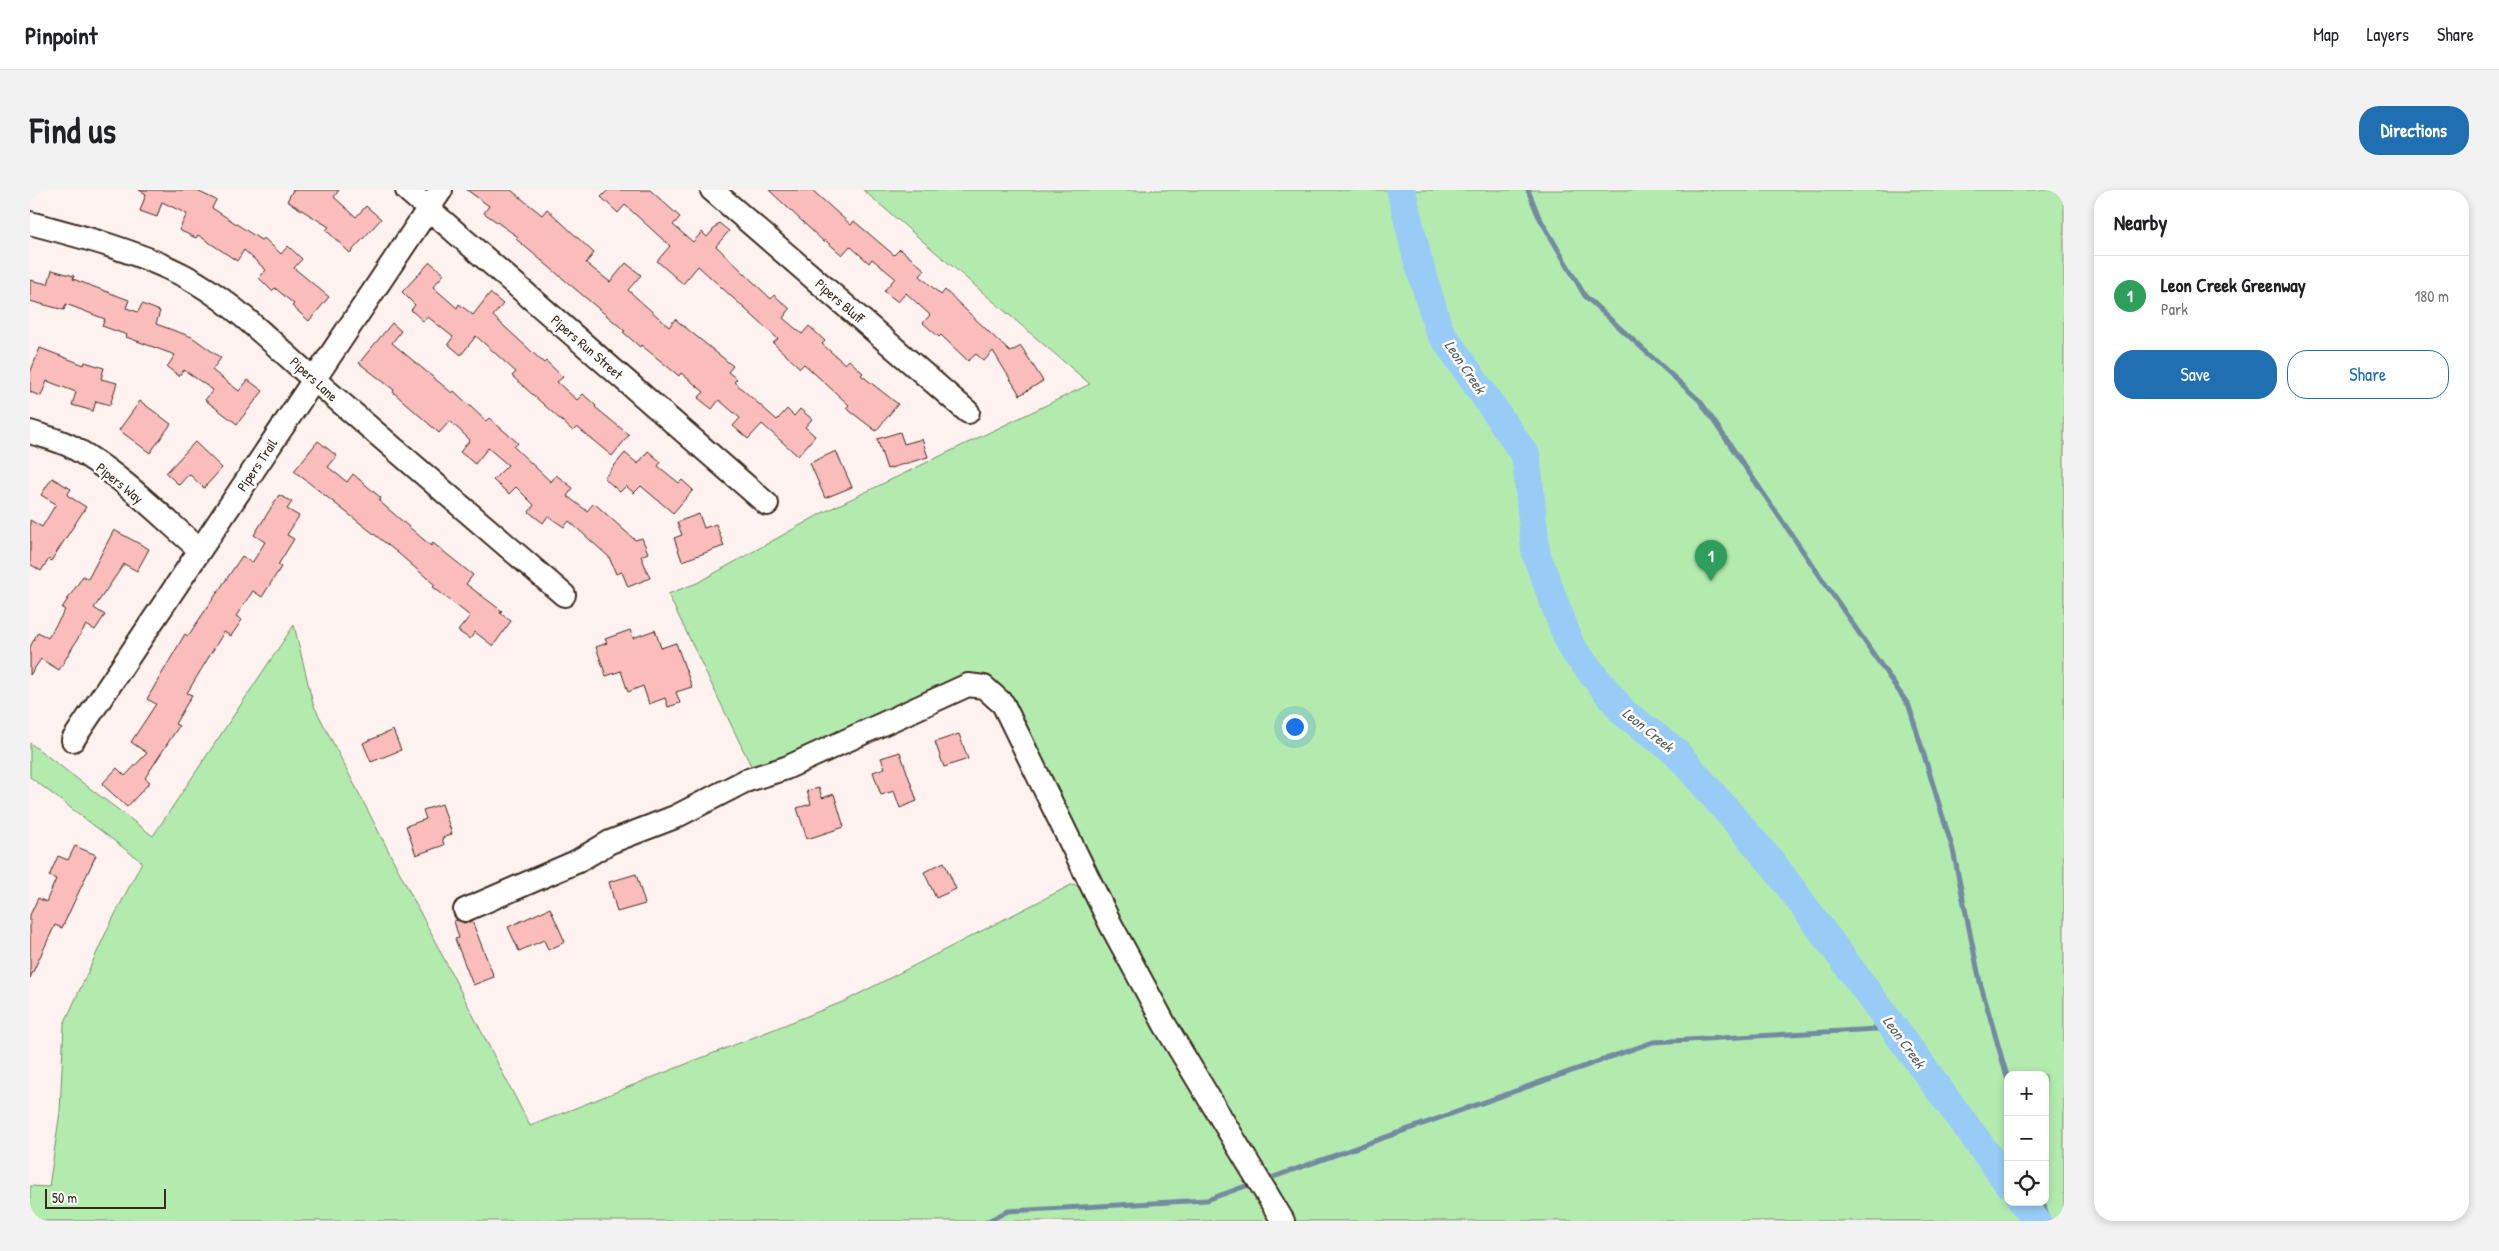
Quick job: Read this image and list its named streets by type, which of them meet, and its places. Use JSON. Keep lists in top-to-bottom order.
{
  "streets": {
    "street": [
      "Pipers Bluff",
      "Pipers Run Street",
      "Pipers Lane",
      "Pipers Trail",
      "Pipers Way"
    ]
  },
  "crossings": [
    ["Pipers Run Street", "Pipers Trail"],
    ["Pipers Lane", "Pipers Trail"],
    ["Pipers Trail", "Pipers Way"]
  ],
  "water": ["Leon Creek"],
  "scale_bar": "50 m",
  "page": {
    "header": "Pinpoint",
    "nav": ["Map", "Layers", "Share"],
    "buttons": [
      "Directions",
      ["Save", "Share"]
    ],
    "title": "Find us",
    "heading": "Nearby",
    "list": [
      {
        "mark": "1",
        "name": "Leon Creek Greenway",
        "note": "Park",
        "value": "180 m"
      }
    ],
    "pins": "1",
    "map_buttons": ["+", "−"],
    "scale": "50 m"
  }
}
